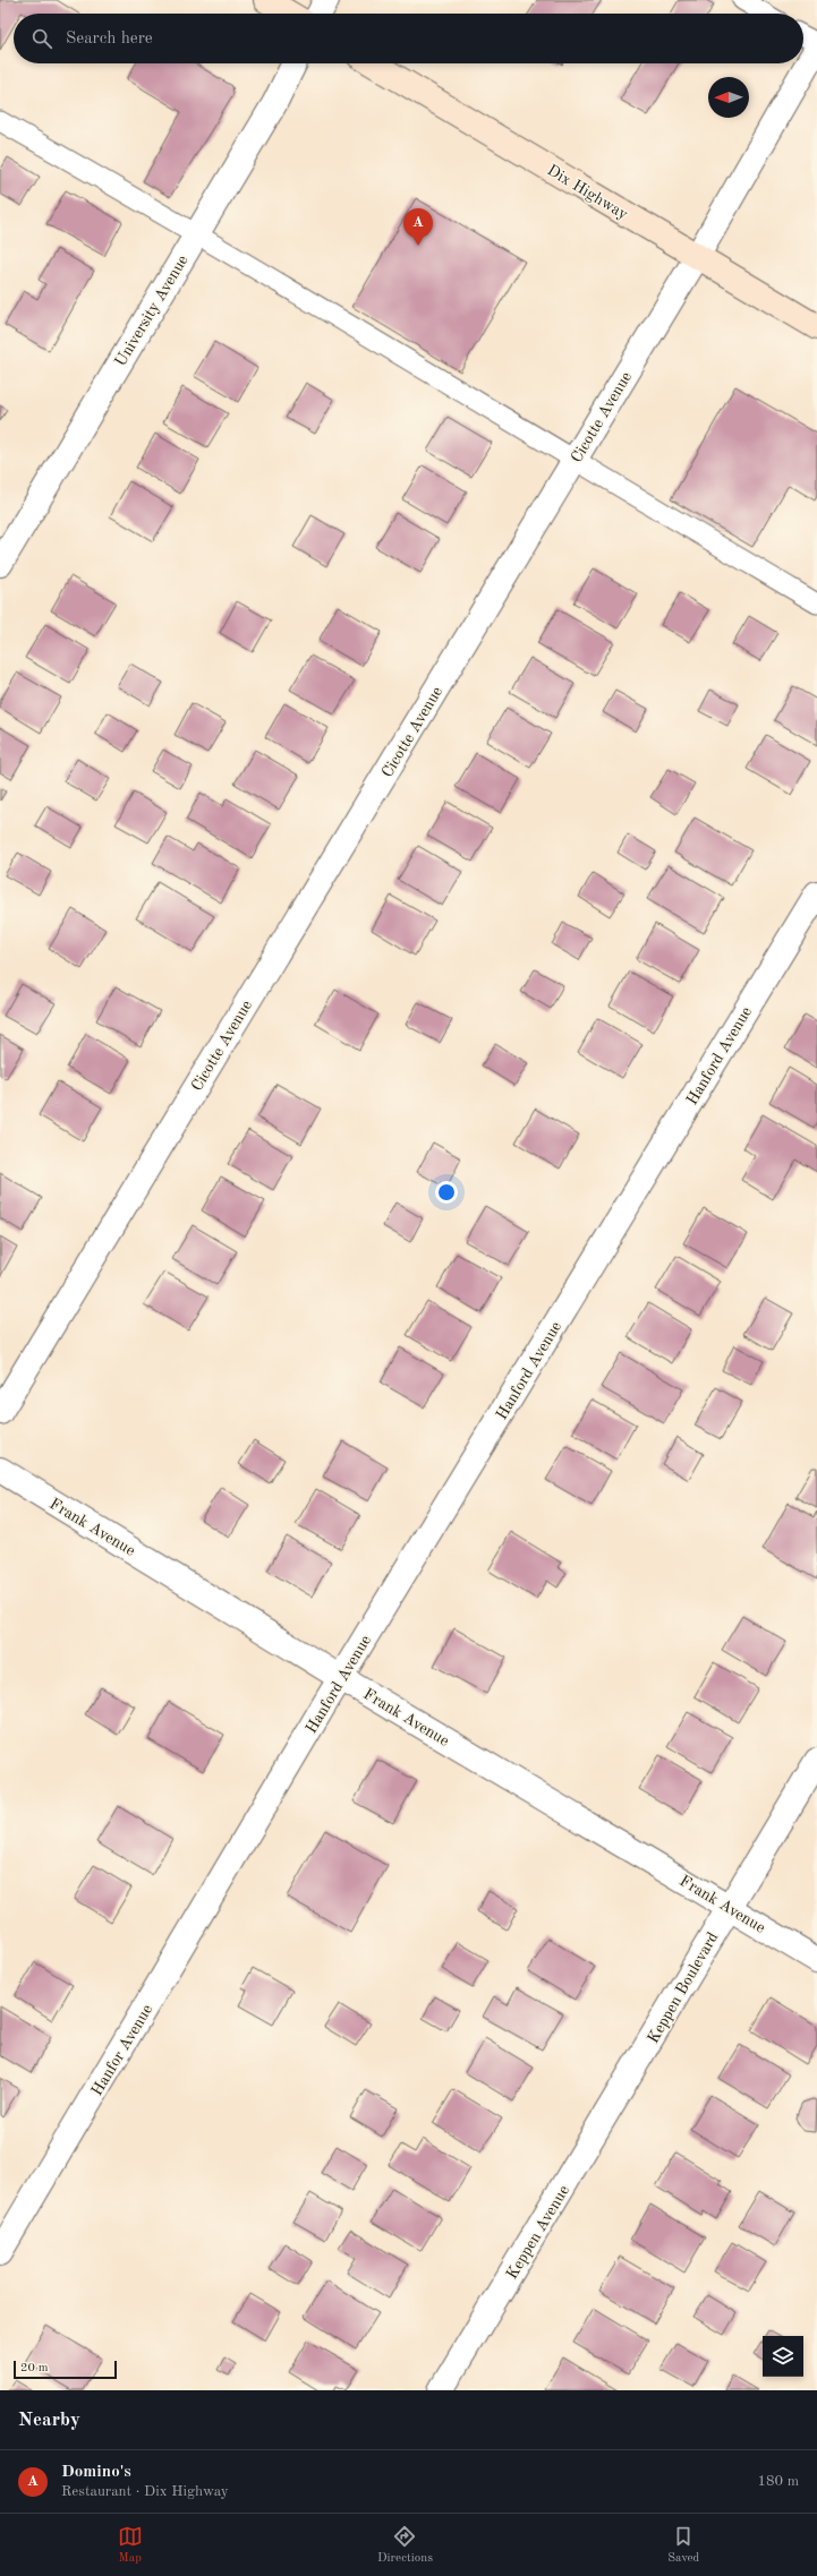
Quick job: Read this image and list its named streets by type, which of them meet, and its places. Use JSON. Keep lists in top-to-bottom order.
{
  "streets": {
    "main road": ["Dix Highway"],
    "street": [
      "University Avenue",
      "Cicotte Avenue",
      "Hanford Avenue",
      "Frank Avenue",
      "Keppen Boulevard",
      "Hanfor Avenue",
      "Keppen Avenue"
    ]
  },
  "crossings": [
    ["Dix Highway", "Cicotte Avenue"],
    ["Hanford Avenue", "Frank Avenue"],
    ["Hanford Avenue", "Hanfor Avenue"],
    ["Frank Avenue", "Keppen Boulevard"],
    ["Keppen Boulevard", "Keppen Avenue"]
  ],
  "scale_bar": "20 m",
  "north": "left",
  "page": {
    "search": "Search here",
    "pins": "A",
    "scale": "20 m",
    "heading": "Nearby",
    "list": [
      {
        "mark": "A",
        "name": "Domino's",
        "note": "Restaurant · Dix Highway",
        "value": "180 m"
      }
    ],
    "nav": ["Map", "Directions", "Saved"]
  }
}
